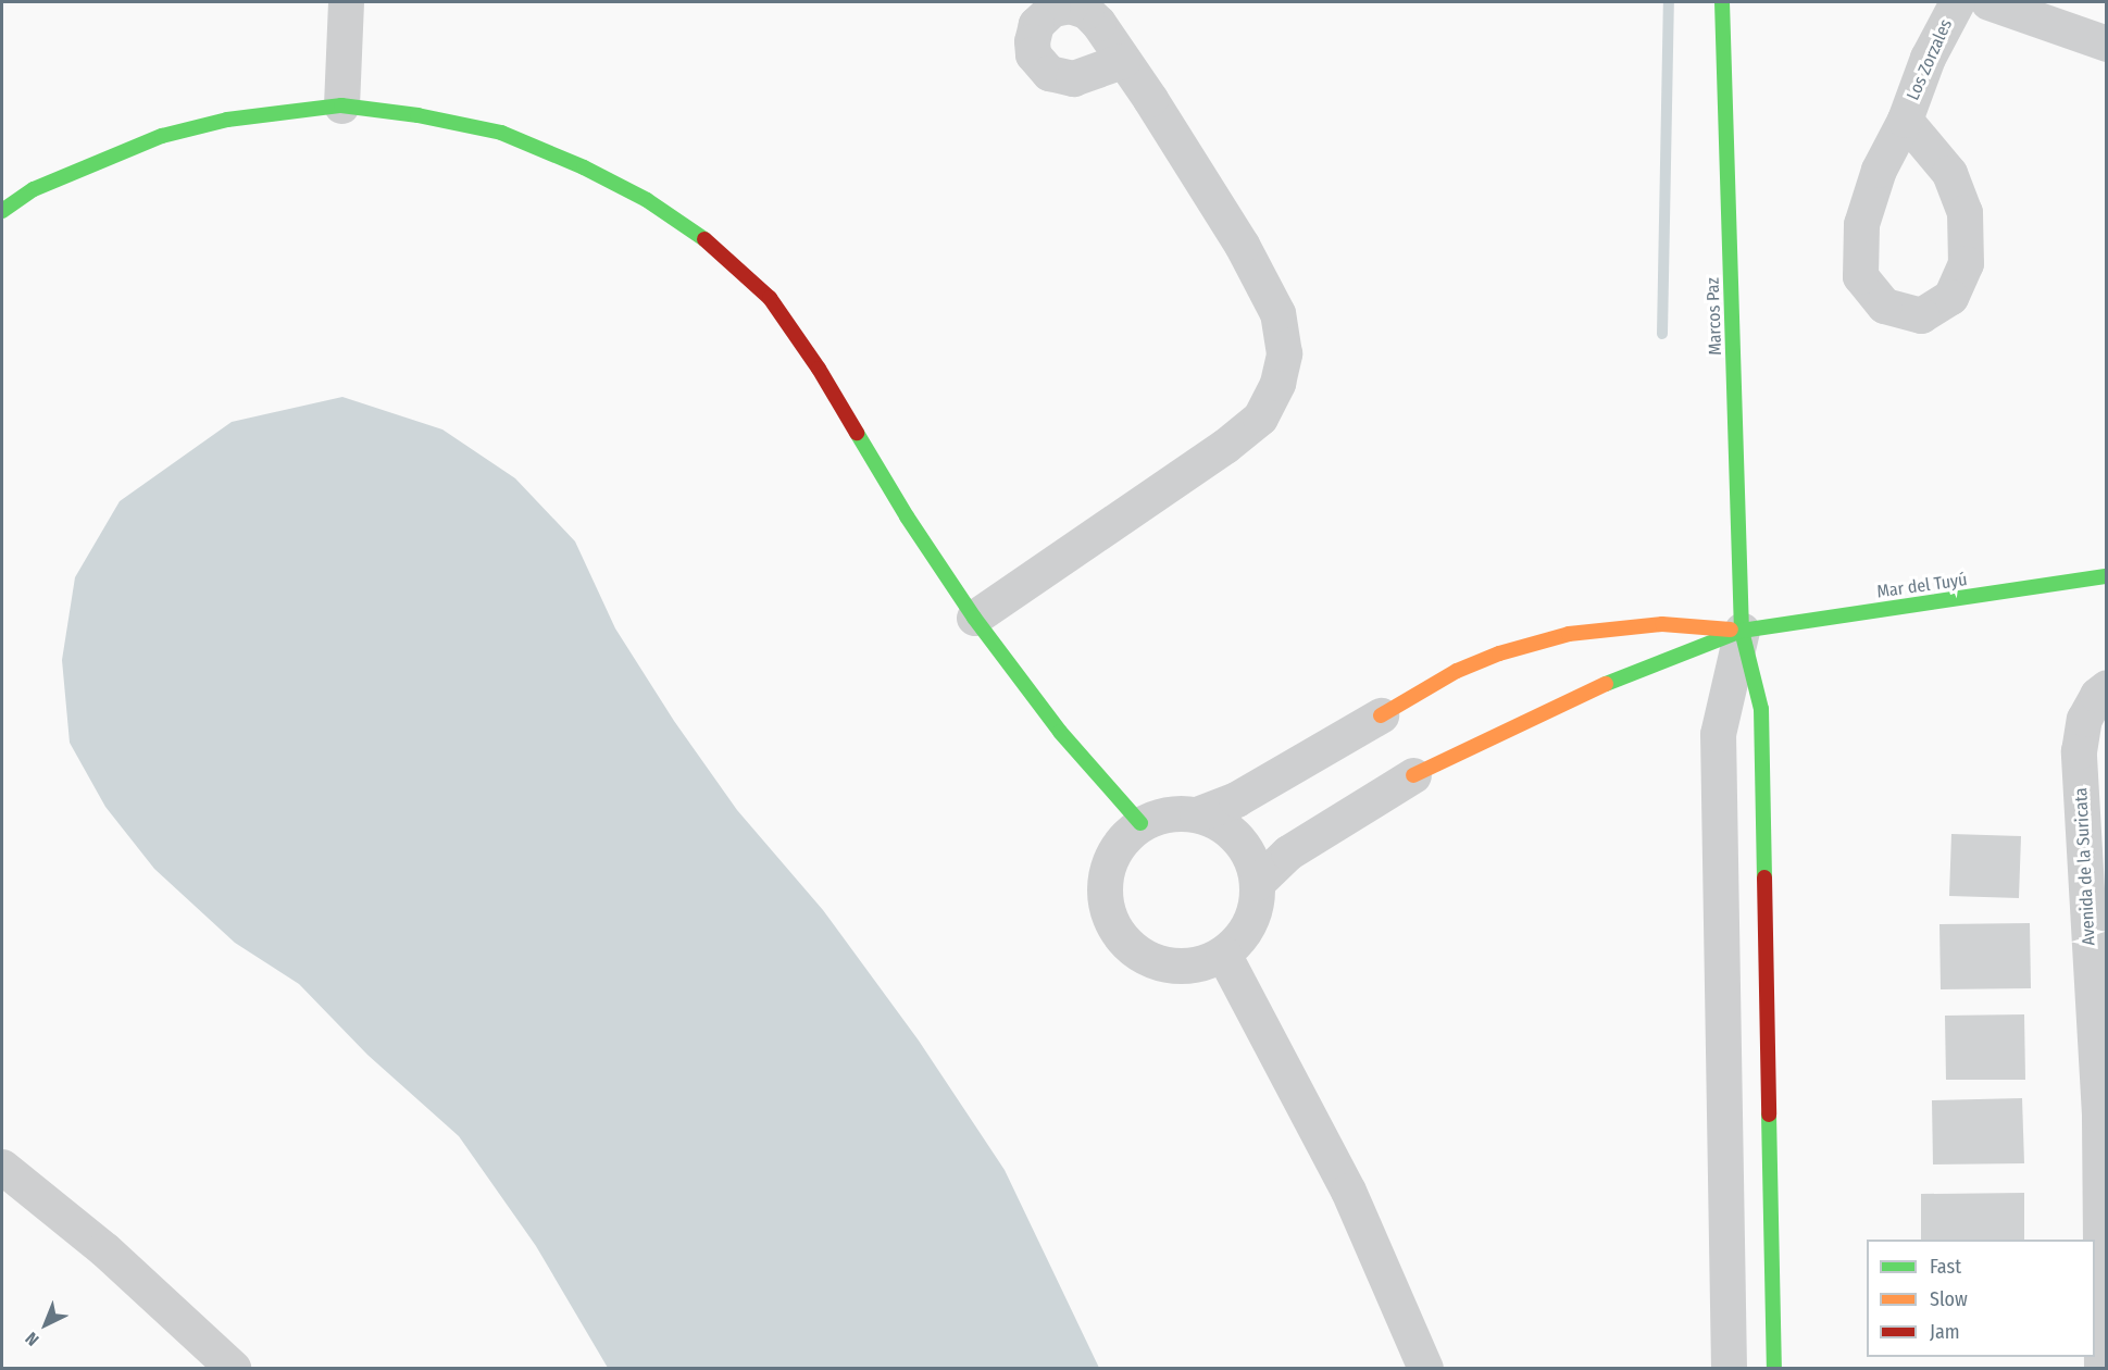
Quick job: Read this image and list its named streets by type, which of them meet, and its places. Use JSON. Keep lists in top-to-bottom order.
{
  "streets": {
    "street": [
      "Los Zorzales",
      "Marcos Paz",
      "Mar del Tuyú",
      "Avenida de la Suricata"
    ]
  },
  "crossings": [
    ["Marcos Paz", "Mar del Tuyú"]
  ],
  "legend": ["Fast", "Slow", "Jam"],
  "north": "bottom left"
}
